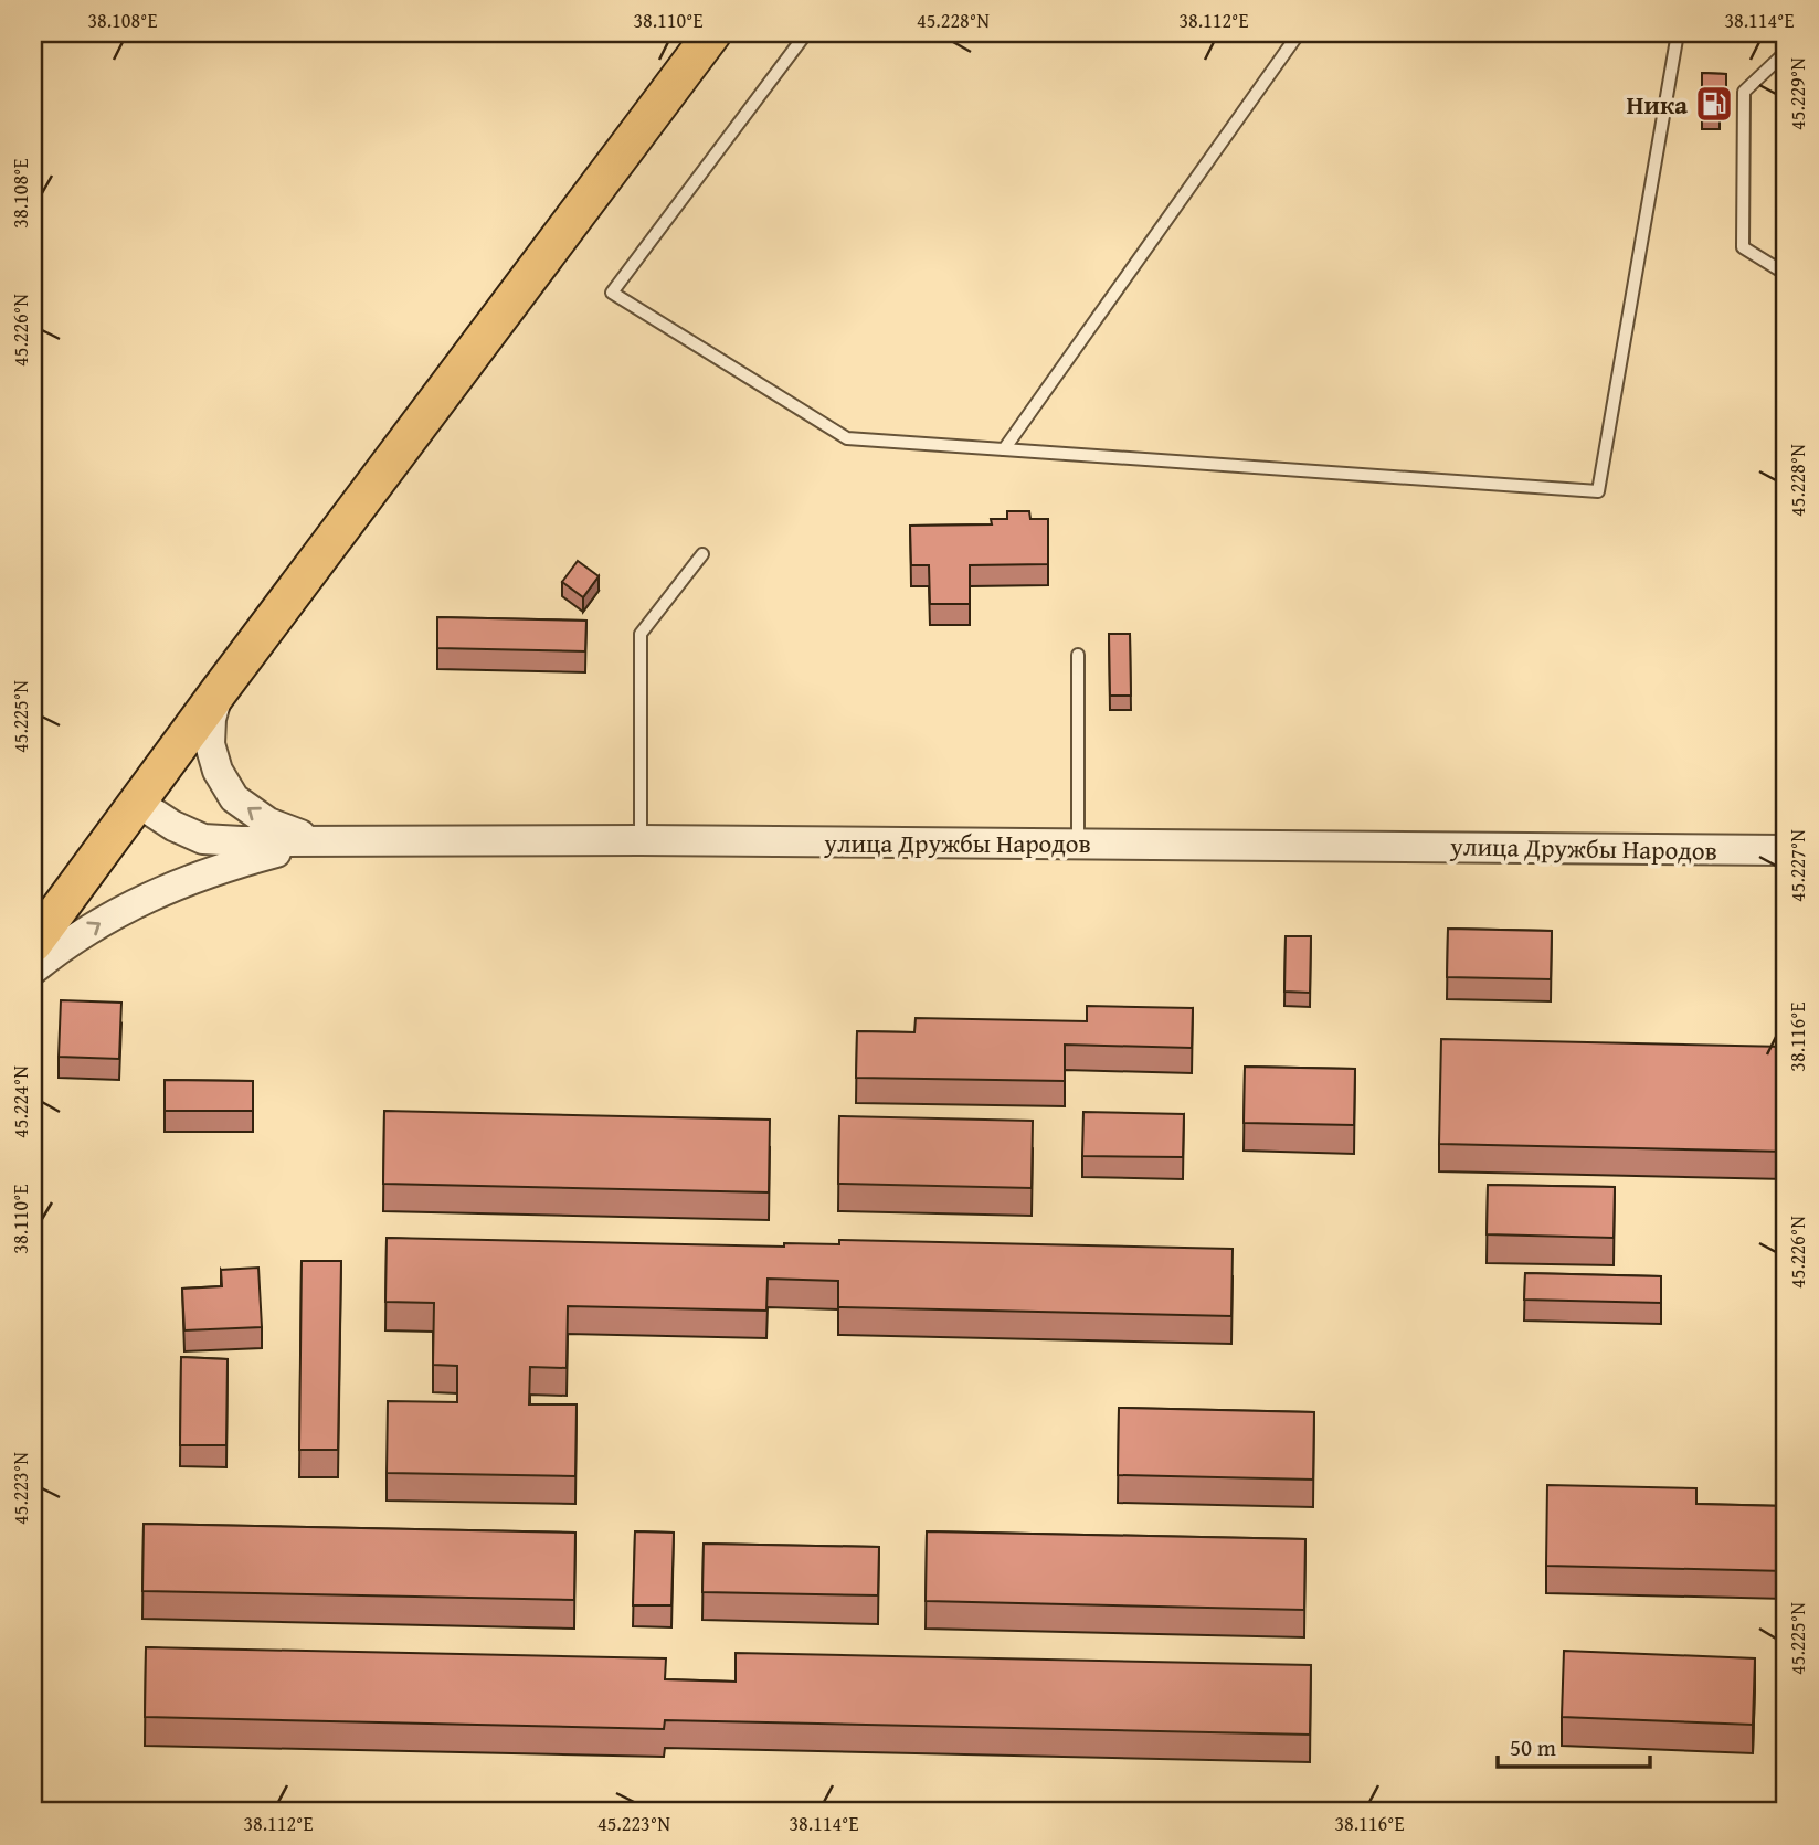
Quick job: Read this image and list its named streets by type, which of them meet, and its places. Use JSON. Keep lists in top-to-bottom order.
{
  "streets": {
    "street": ["улица Дружбы Народов"]
  },
  "places": {
    "fuel station": ["Ника"]
  },
  "scale_bar": "50 m",
  "coordinates": [
    "38.108°E",
    "38.110°E",
    "45.228°N",
    "38.112°E",
    "38.114°E",
    "45.229°N",
    "45.226°N",
    "45.225°N",
    "45.227°N",
    "38.116°E",
    "45.224°N",
    "45.223°N"
  ]
}
